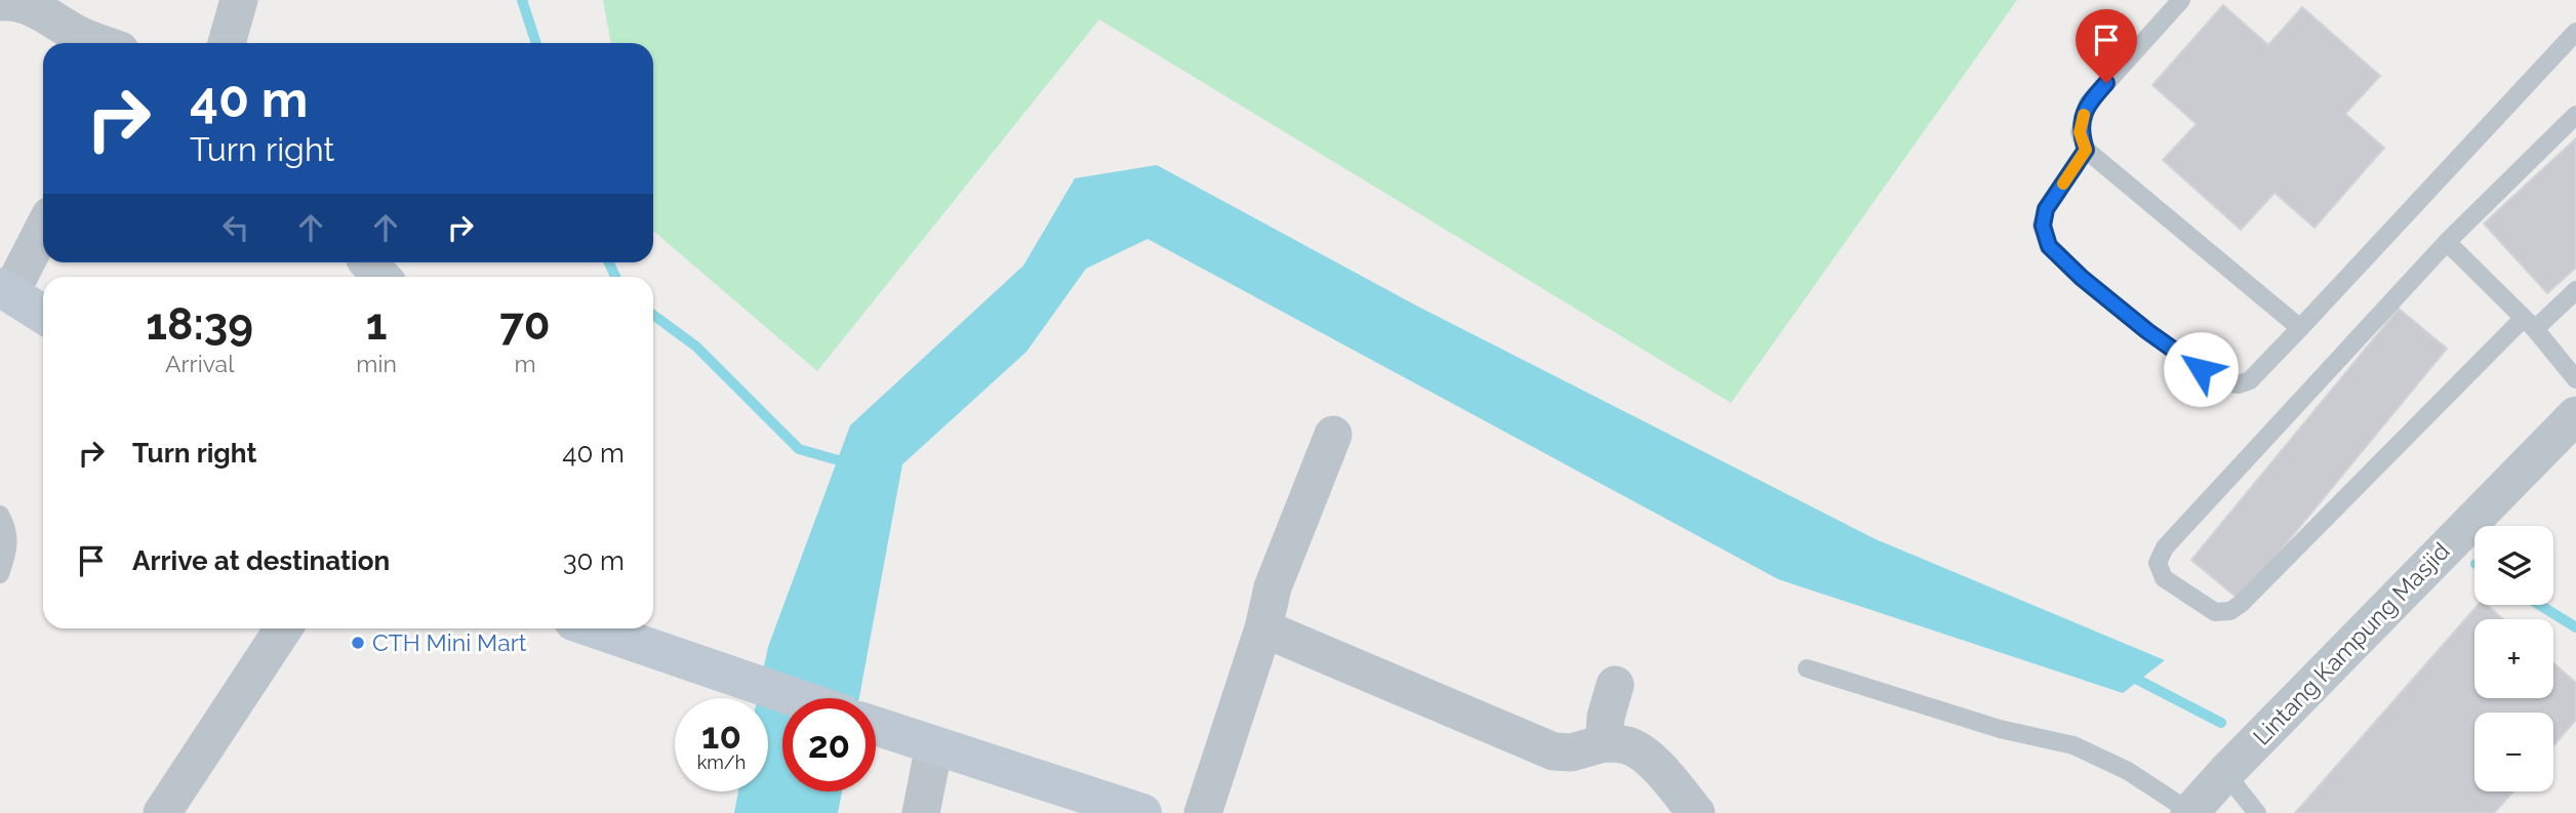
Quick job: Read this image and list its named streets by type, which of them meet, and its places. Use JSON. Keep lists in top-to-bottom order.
{
  "streets": {
    "street": ["Lintang Kampung Masjid"]
  },
  "places": ["CTH Mini Mart"],
  "page": {
    "turn": ["40 m", "Turn right"],
    "eta": [
      "18:39",
      "Arrival",
      "1",
      "min",
      "70",
      "m"
    ],
    "list": [
      {
        "name": "Turn right",
        "value": "40 m"
      },
      {
        "name": "Arrive at destination",
        "value": "30 m"
      }
    ],
    "map_buttons": ["+", "−"],
    "speed": "10 km/h",
    "limit": "20"
  }
}
